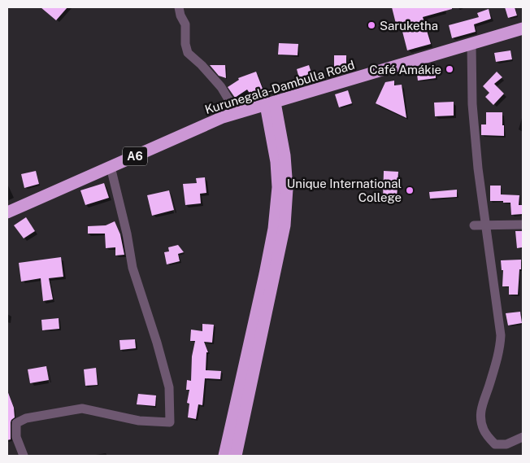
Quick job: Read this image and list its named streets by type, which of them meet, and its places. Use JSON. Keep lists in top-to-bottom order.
{
  "streets": {
    "highway": ["Kurunegala-Dambulla Road", "A6"]
  },
  "places": ["Saruketha", "Café Amákie", "Unique International College"]
}
